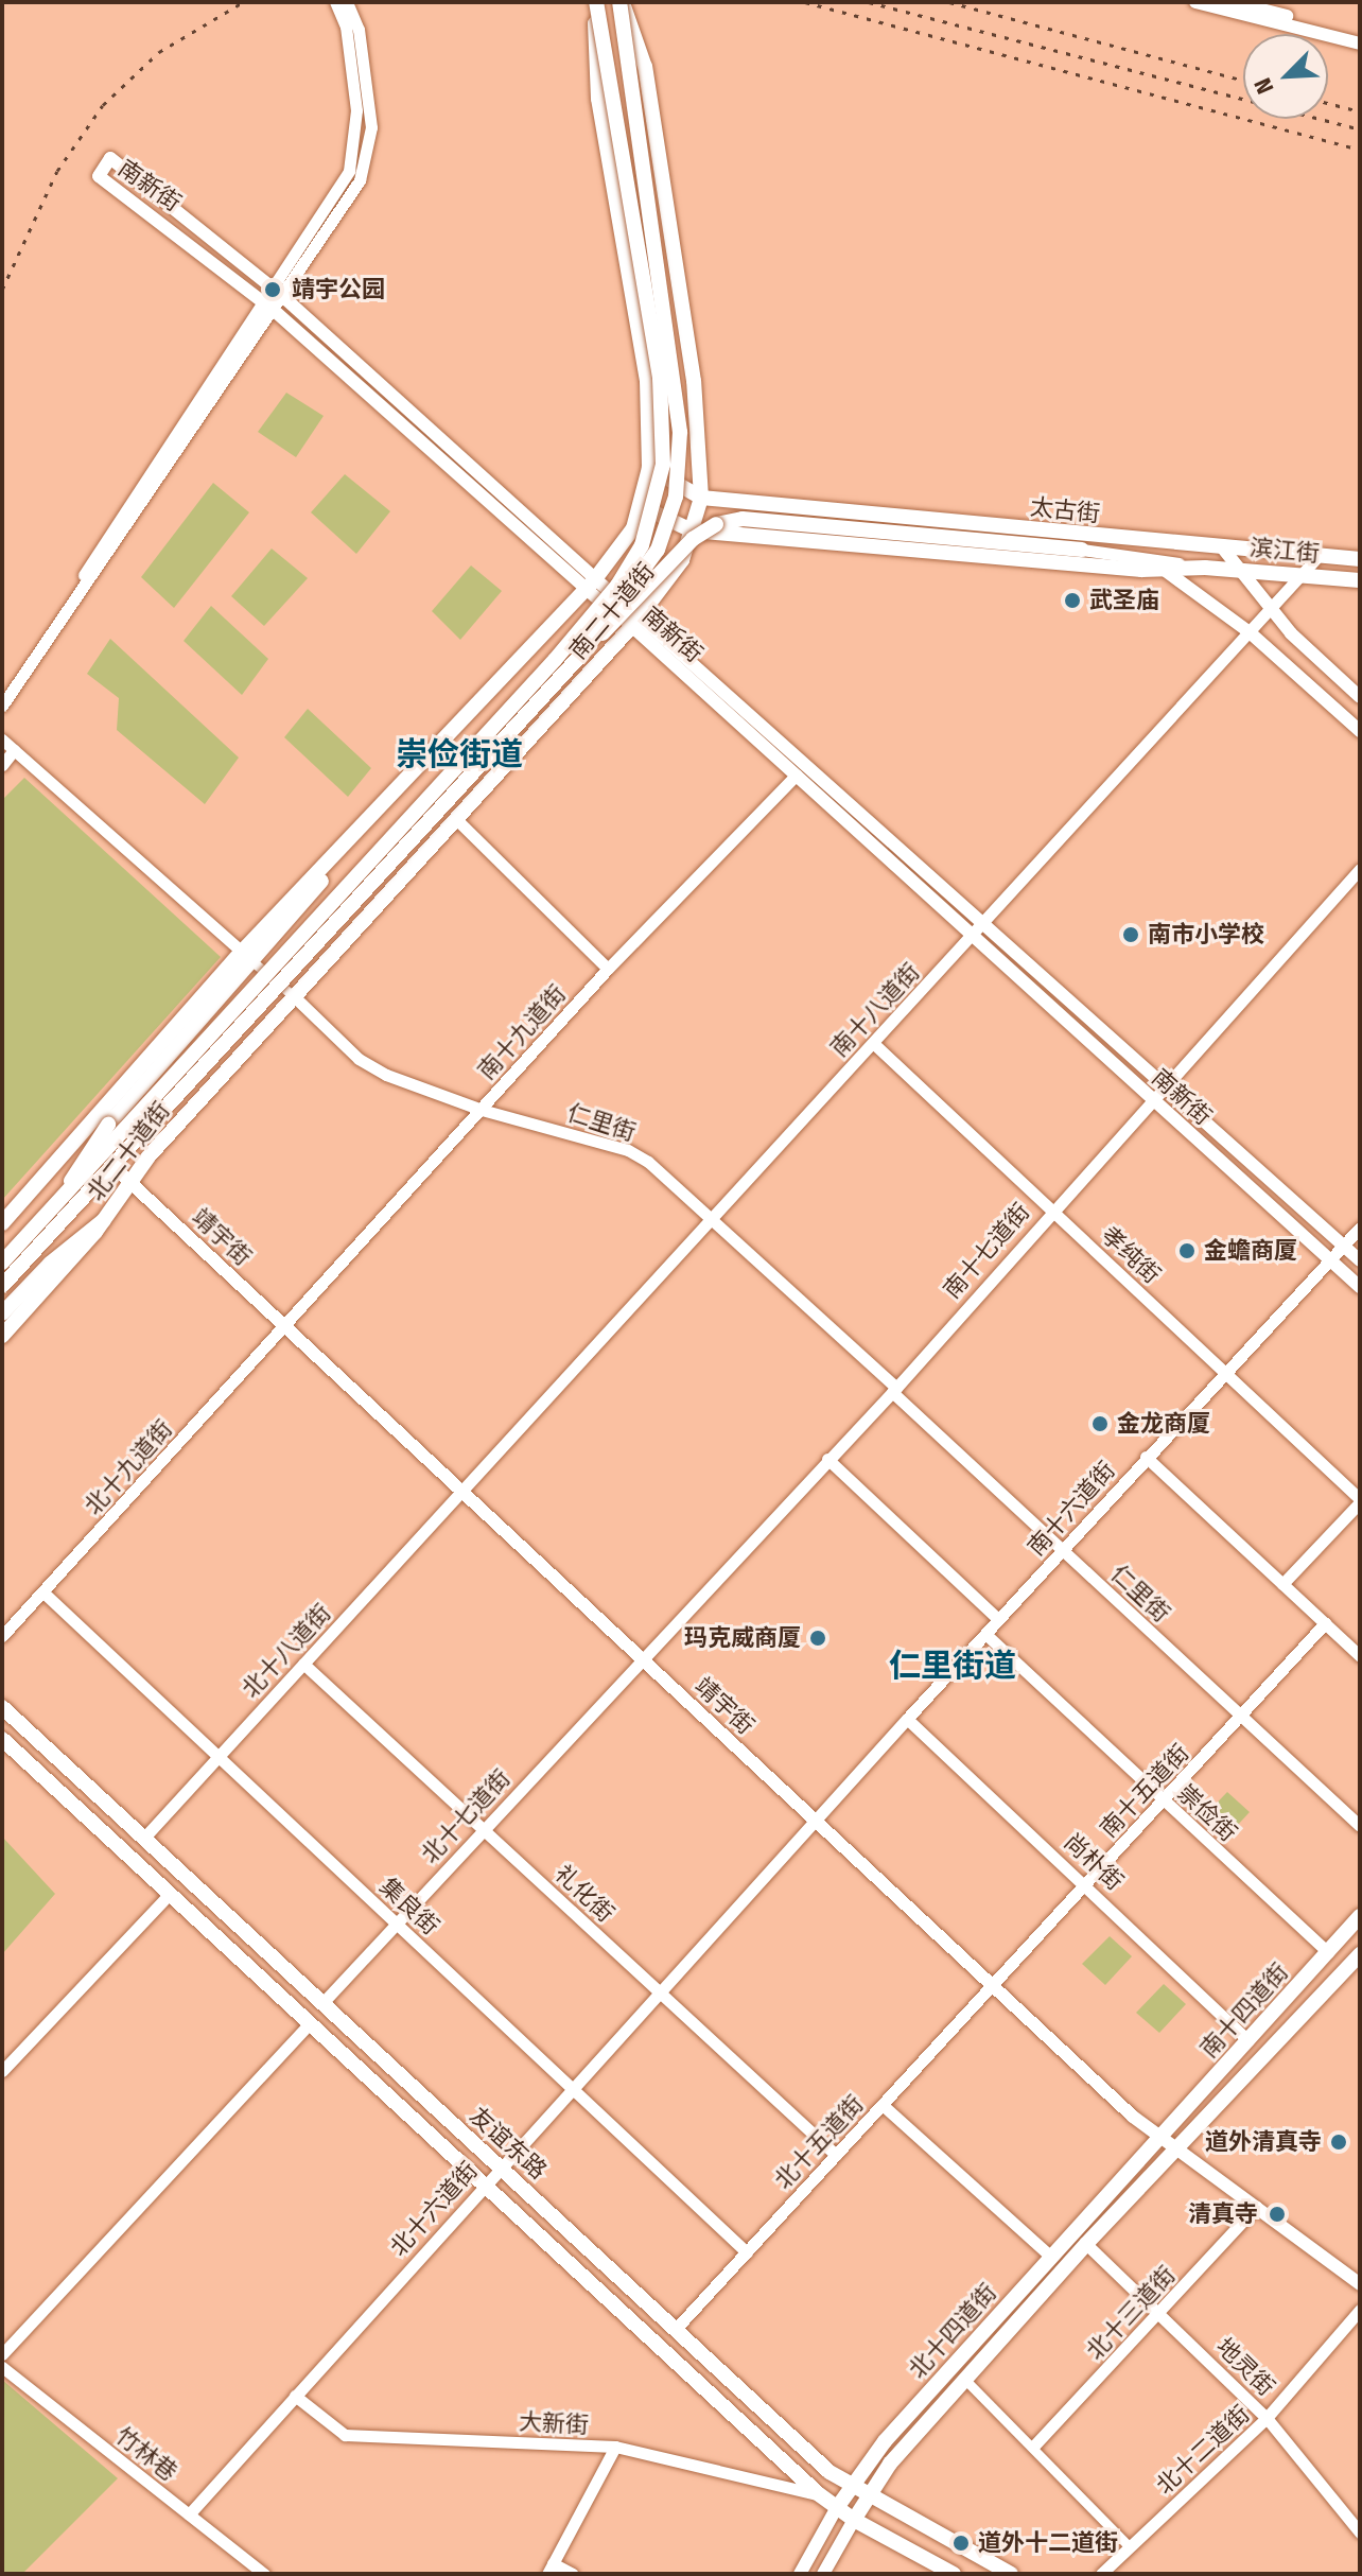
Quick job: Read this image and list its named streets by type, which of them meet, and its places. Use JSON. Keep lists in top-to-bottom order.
{
  "streets": {
    "main road": [
      "南新街",
      "太古街",
      "滨江街",
      "南二十道街",
      "北二十道街",
      "靖宇街",
      "南十四道街",
      "友谊东路",
      "北十四道街"
    ],
    "street": [
      "南十八道街",
      "南十九道街",
      "仁里街",
      "南十七道街",
      "孝纯街",
      "北十九道街",
      "南十六道街",
      "北十八道街",
      "南十五道街",
      "崇俭街",
      "北十七道街",
      "尚朴街",
      "礼化街",
      "集良街",
      "北十五道街",
      "北十六道街",
      "北十三道街",
      "地灵街",
      "大新街",
      "北十二道街",
      "竹林巷"
    ]
  },
  "crossings": [
    ["南新街", "南二十道街"],
    ["南新街", "南十八道街"],
    ["南新街", "南十九道街"],
    ["南新街", "南十七道街"],
    ["南新街", "南十六道街"],
    ["太古街", "滨江街"],
    ["太古街", "南二十道街"],
    ["滨江街", "南十八道街"],
    ["南二十道街", "仁里街"],
    ["南二十道街", "北二十道街"],
    ["南十八道街", "仁里街"],
    ["南十八道街", "靖宇街"],
    ["南十八道街", "孝纯街"],
    ["南十八道街", "北十八道街"],
    ["南十九道街", "仁里街"],
    ["南十九道街", "靖宇街"],
    ["南十九道街", "北十九道街"],
    ["仁里街", "北二十道街"],
    ["仁里街", "南十七道街"],
    ["仁里街", "南十六道街"],
    ["仁里街", "南十五道街"],
    ["北二十道街", "靖宇街"],
    ["靖宇街", "南十七道街"],
    ["靖宇街", "北十九道街"],
    ["靖宇街", "南十六道街"],
    ["靖宇街", "北十八道街"],
    ["靖宇街", "南十五道街"],
    ["靖宇街", "北十七道街"],
    ["靖宇街", "南十四道街"],
    ["靖宇街", "北十五道街"],
    ["靖宇街", "北十六道街"],
    ["靖宇街", "北十三道街"],
    ["靖宇街", "北十四道街"],
    ["南十七道街", "孝纯街"],
    ["南十七道街", "北十七道街"],
    ["孝纯街", "南十六道街"],
    ["北十九道街", "集良街"],
    ["南十六道街", "崇俭街"],
    ["南十六道街", "尚朴街"],
    ["南十六道街", "北十六道街"],
    ["北十八道街", "礼化街"],
    ["北十八道街", "集良街"],
    ["北十八道街", "友谊东路"],
    ["南十五道街", "崇俭街"],
    ["南十五道街", "尚朴街"],
    ["南十五道街", "北十五道街"],
    ["崇俭街", "南十四道街"],
    ["北十七道街", "礼化街"],
    ["北十七道街", "集良街"],
    ["北十七道街", "友谊东路"],
    ["尚朴街", "南十四道街"],
    ["礼化街", "北十五道街"],
    ["礼化街", "北十六道街"],
    ["集良街", "北十五道街"],
    ["集良街", "北十六道街"],
    ["南十四道街", "北十四道街"],
    ["北十五道街", "友谊东路"],
    ["友谊东路", "北十六道街"],
    ["友谊东路", "北十四道街"],
    ["友谊东路", "大新街"],
    ["北十六道街", "大新街"],
    ["北十六道街", "竹林巷"],
    ["北十三道街", "地灵街"],
    ["北十四道街", "地灵街"],
    ["地灵街", "北十二道街"]
  ],
  "districts": ["崇俭街道", "仁里街道"],
  "places": [
    "靖宇公园",
    "武圣庙",
    "南市小学校",
    "金蟾商厦",
    "金龙商厦",
    "玛克威商厦",
    "道外清真寺",
    "清真寺",
    "道外十二道街"
  ],
  "north": "bottom left"
}
